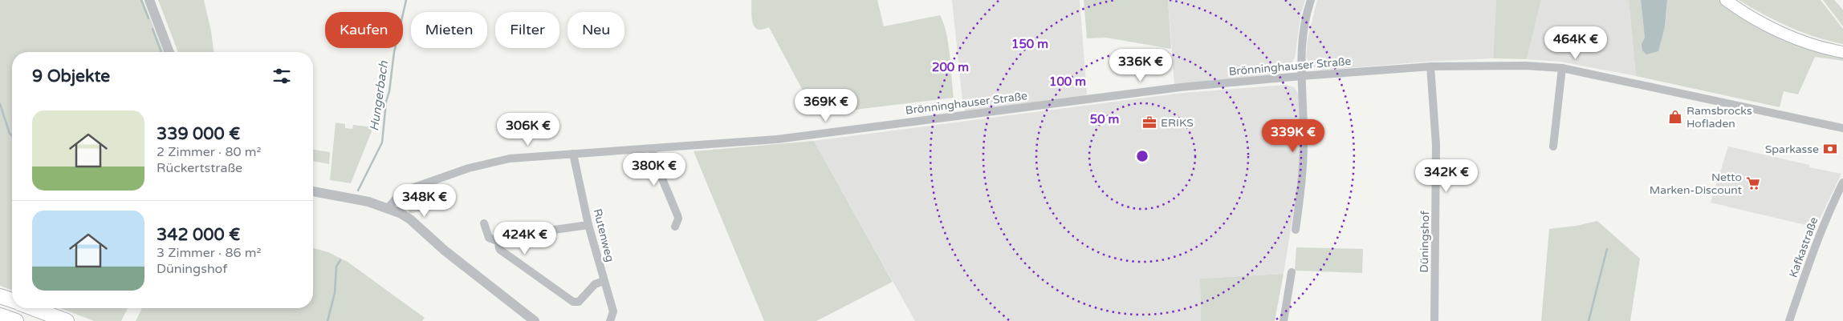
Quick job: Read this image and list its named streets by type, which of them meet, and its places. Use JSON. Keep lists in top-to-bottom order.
{
  "streets": {
    "street": [
      "Brönninghauser Straße",
      "Rutenweg",
      "Düningshof",
      "Kafkastraße"
    ]
  },
  "crossings": [
    ["Brönninghauser Straße", "Rutenweg"],
    ["Brönninghauser Straße", "Düningshof"]
  ],
  "water": ["Hungerbach"],
  "places": {
    "shop": ["Ramsbrocks Hofladen"],
    "office": ["ERIKS"],
    "bank": ["Sparkasse"],
    "supermarket": ["Netto Marken-Discount"]
  },
  "page": {
    "chip": [
      "Kaufen",
      "Mieten",
      "Filter",
      "Neu"
    ],
    "price": [
      "464K €",
      "336K €",
      "369K €",
      "306K €",
      "339K €",
      "380K €",
      "342K €",
      "348K €",
      "424K €"
    ],
    "heading": "9 Objekte",
    "list": [
      {
        "name": "339 000 €",
        "note": "2 Zimmer · 80 m² · Rückertstraße"
      },
      {
        "name": "342 000 €",
        "note": "3 Zimmer · 86 m² · Düningshof"
      }
    ]
  },
  "rings": [
    "150 m",
    "200 m",
    "100 m",
    "50 m"
  ]
}
